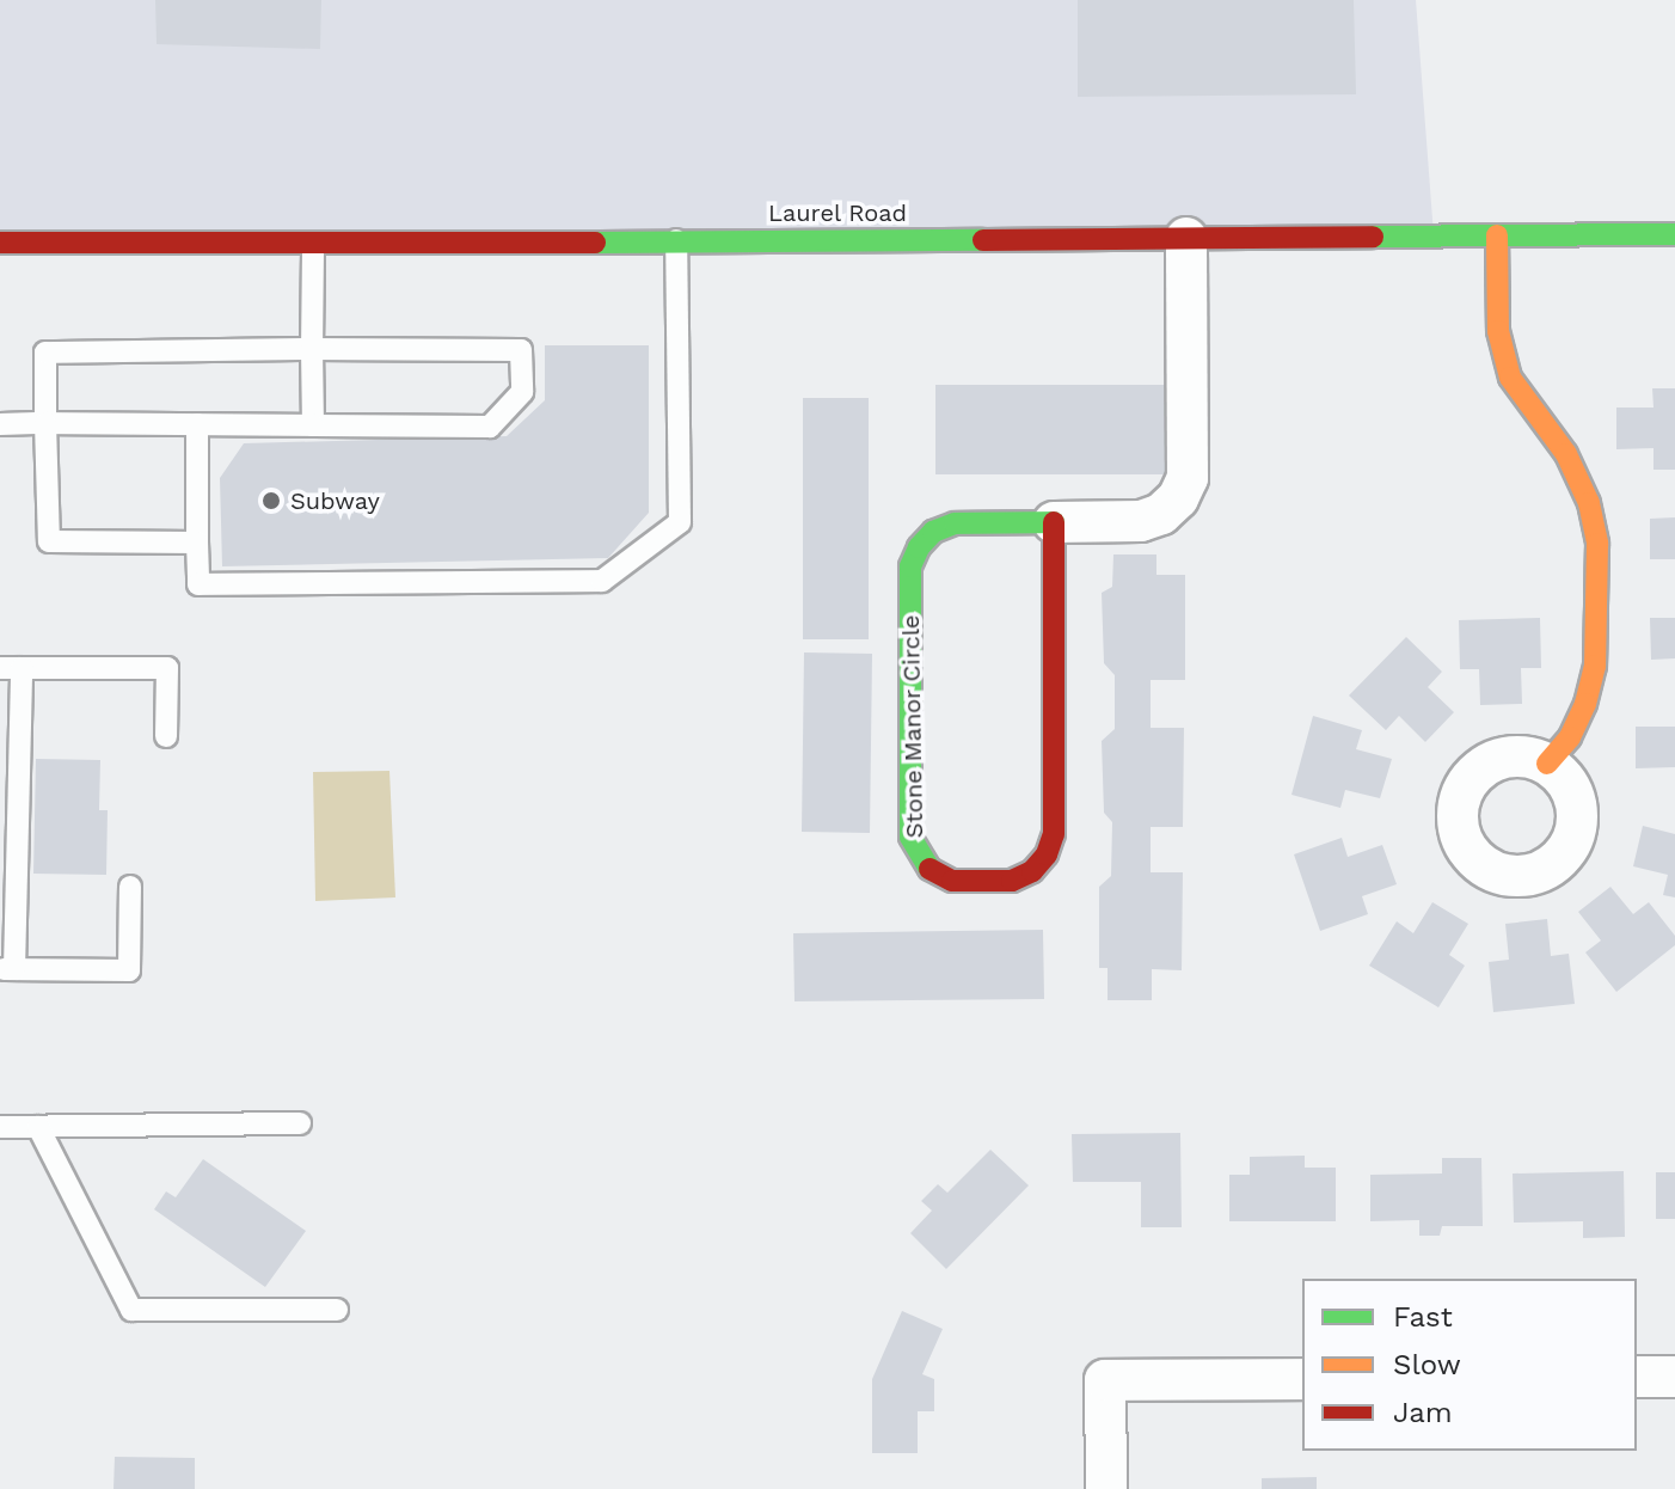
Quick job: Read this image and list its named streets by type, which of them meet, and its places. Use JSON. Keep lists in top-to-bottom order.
{
  "streets": {
    "street": ["Laurel Road", "Stone Manor Circle"]
  },
  "crossings": [
    ["Laurel Road", "Stone Manor Circle"]
  ],
  "places": ["Subway"],
  "legend": ["Fast", "Slow", "Jam"]
}
